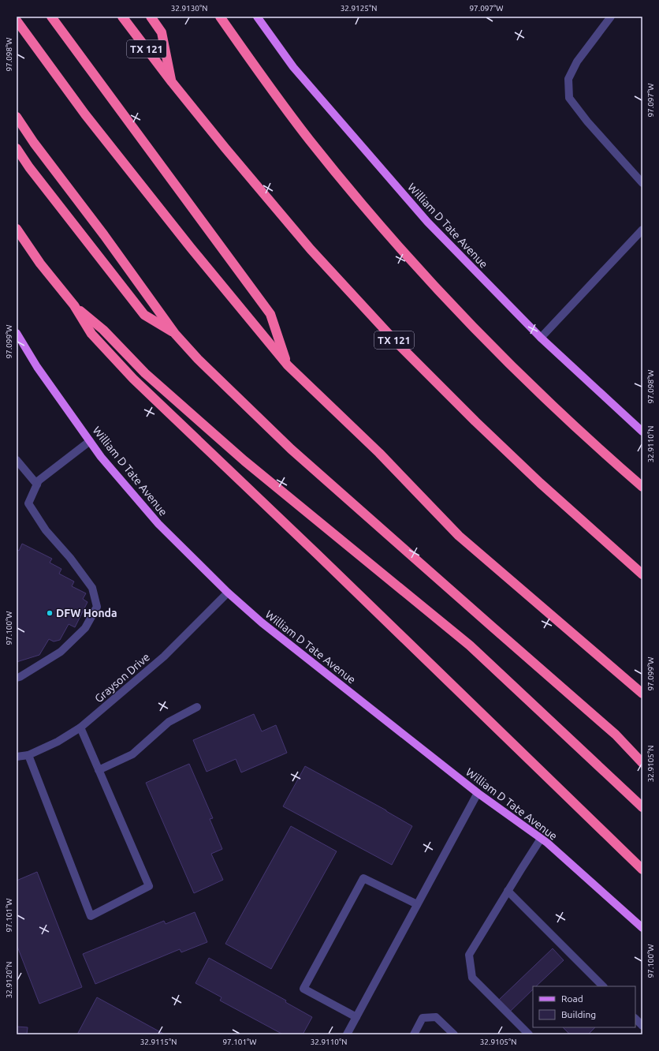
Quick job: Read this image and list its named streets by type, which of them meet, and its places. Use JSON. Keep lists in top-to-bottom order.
{
  "streets": {
    "highway": ["TX 121"],
    "main road": ["William D Tate Avenue"],
    "street": ["Grayson Drive"]
  },
  "crossings": [
    ["William D Tate Avenue", "Grayson Drive"]
  ],
  "places": ["DFW Honda"],
  "legend": ["Road", "Building"],
  "coordinates": [
    "32.9130°N",
    "32.9125°N",
    "97.097°W",
    "97.098°W",
    "97.099°W",
    "32.9110°N",
    "97.100°W",
    "32.9105°N",
    "97.101°W",
    "32.9120°N",
    "32.9115°N"
  ]
}
